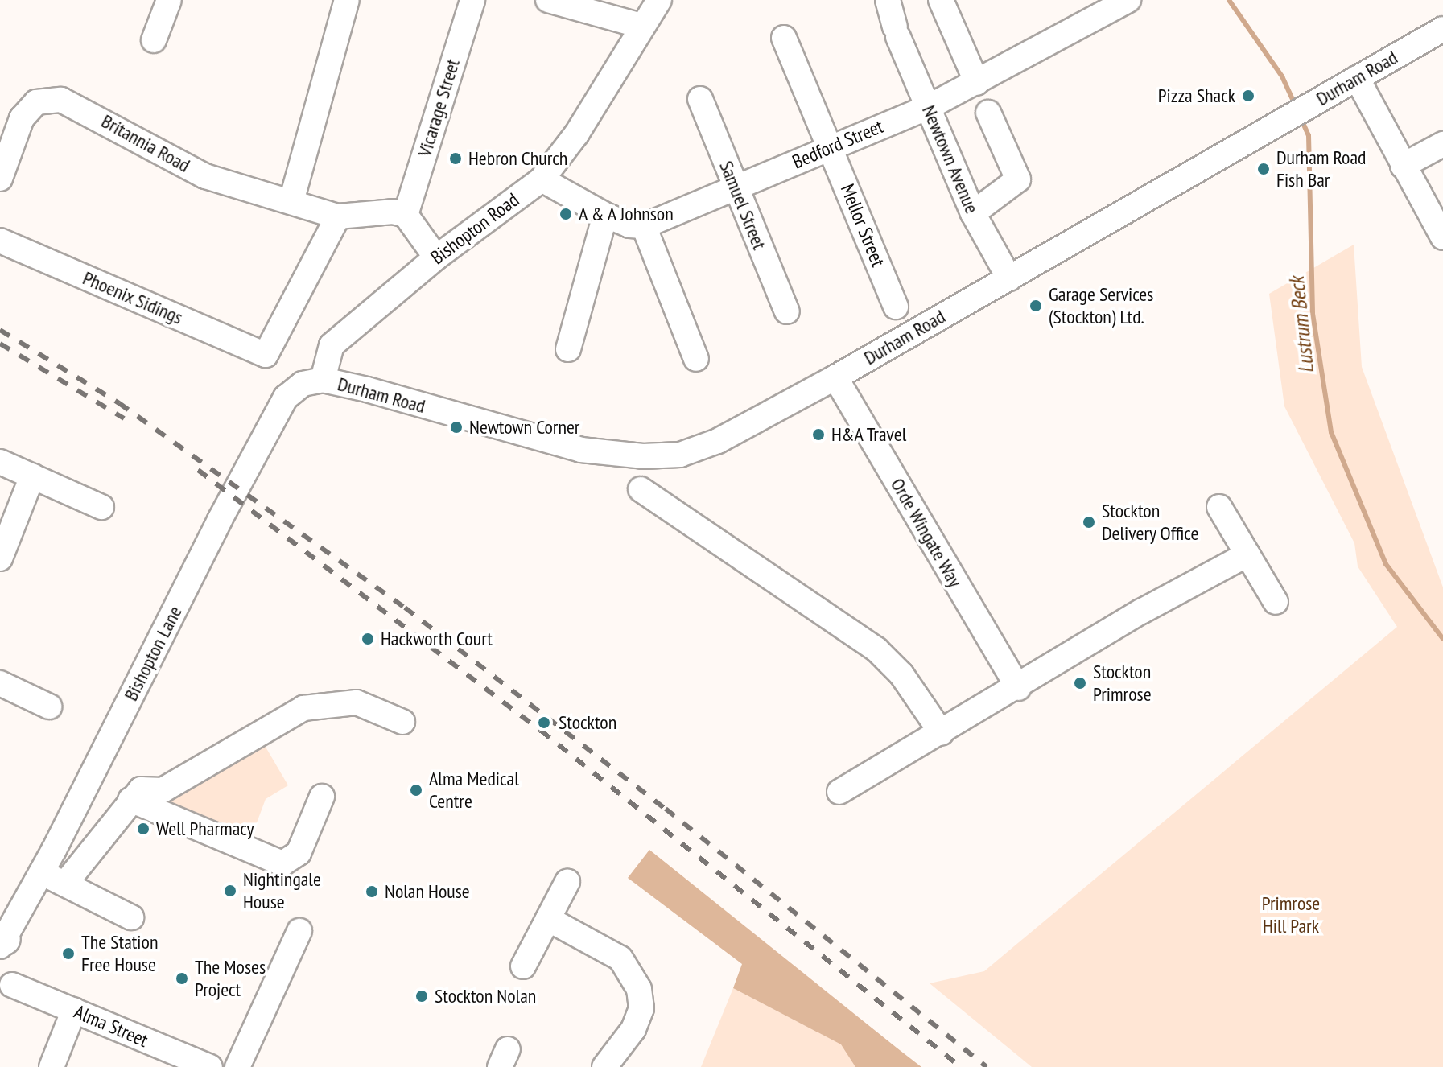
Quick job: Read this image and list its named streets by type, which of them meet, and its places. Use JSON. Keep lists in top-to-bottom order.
{
  "streets": {
    "street": [
      "Durham Road",
      "Vicarage Street",
      "Britannia Road",
      "Bedford Street",
      "Newtown Avenue",
      "Samuel Street",
      "Mellor Street",
      "Bishopton Road",
      "Phoenix Sidings",
      "Orde Wingate Way",
      "Bishopton Lane",
      "Alma Street"
    ]
  },
  "crossings": [
    ["Durham Road", "Newtown Avenue"],
    ["Durham Road", "Bishopton Road"],
    ["Durham Road", "Orde Wingate Way"],
    ["Durham Road", "Bishopton Lane"],
    ["Vicarage Street", "Britannia Road"],
    ["Britannia Road", "Phoenix Sidings"],
    ["Bedford Street", "Newtown Avenue"],
    ["Bedford Street", "Samuel Street"],
    ["Bedford Street", "Mellor Street"],
    ["Bishopton Road", "Bishopton Lane"]
  ],
  "water": ["Lustrum Beck"],
  "parks": ["Primrose Hill Park"],
  "places": [
    "Pizza Shack",
    "Hebron Church",
    "Durham Road Fish Bar",
    "A & A Johnson",
    "Garage Services (Stockton) Ltd.",
    "Newtown Corner",
    "H&A Travel",
    "Stockton Delivery Office",
    "Hackworth Court",
    "Stockton Primrose",
    "Stockton",
    "Alma Medical Centre",
    "Well Pharmacy",
    "Nightingale House",
    "Nolan House",
    "The Station Free House",
    "The Moses Project",
    "Stockton Nolan"
  ]
}
